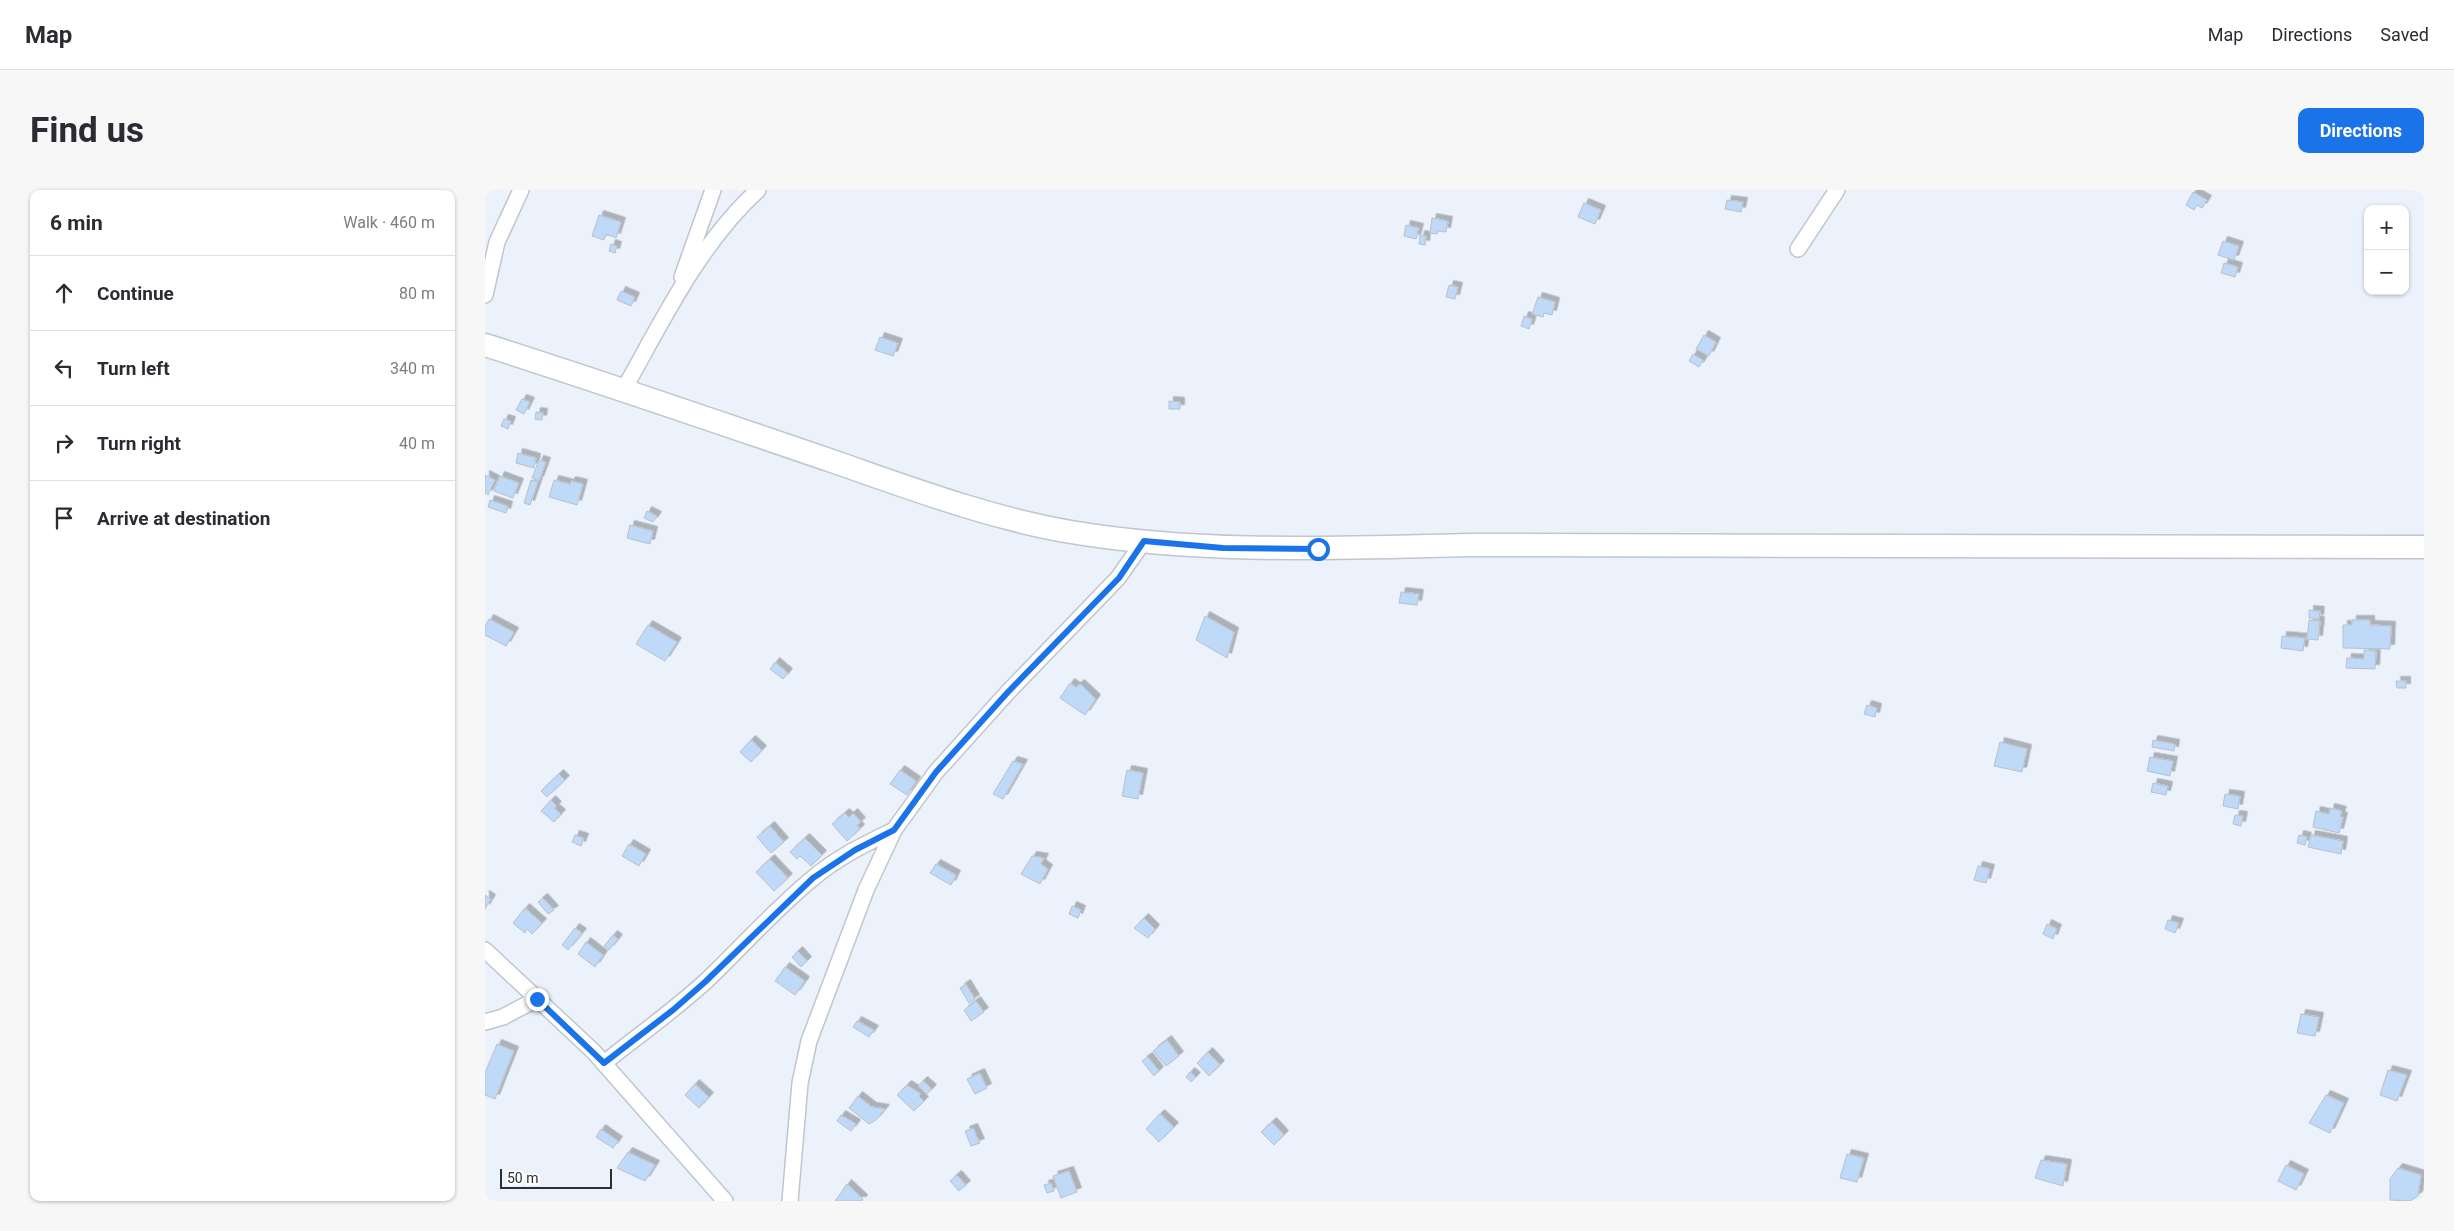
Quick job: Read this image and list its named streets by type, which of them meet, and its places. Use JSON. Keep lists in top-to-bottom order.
{
  "scale_bar": "50 m",
  "page": {
    "header": "Map",
    "nav": ["Map", "Directions", "Saved"],
    "buttons": "Directions",
    "title": "Find us",
    "heading": ["6 min", "Walk · 460 m"],
    "map_buttons": ["+", "−"],
    "list": [
      ["Continue", "80 m"],
      ["Turn left", "340 m"],
      ["Turn right", "40 m"],
      "Arrive at destination"
    ],
    "scale": "50 m"
  }
}
